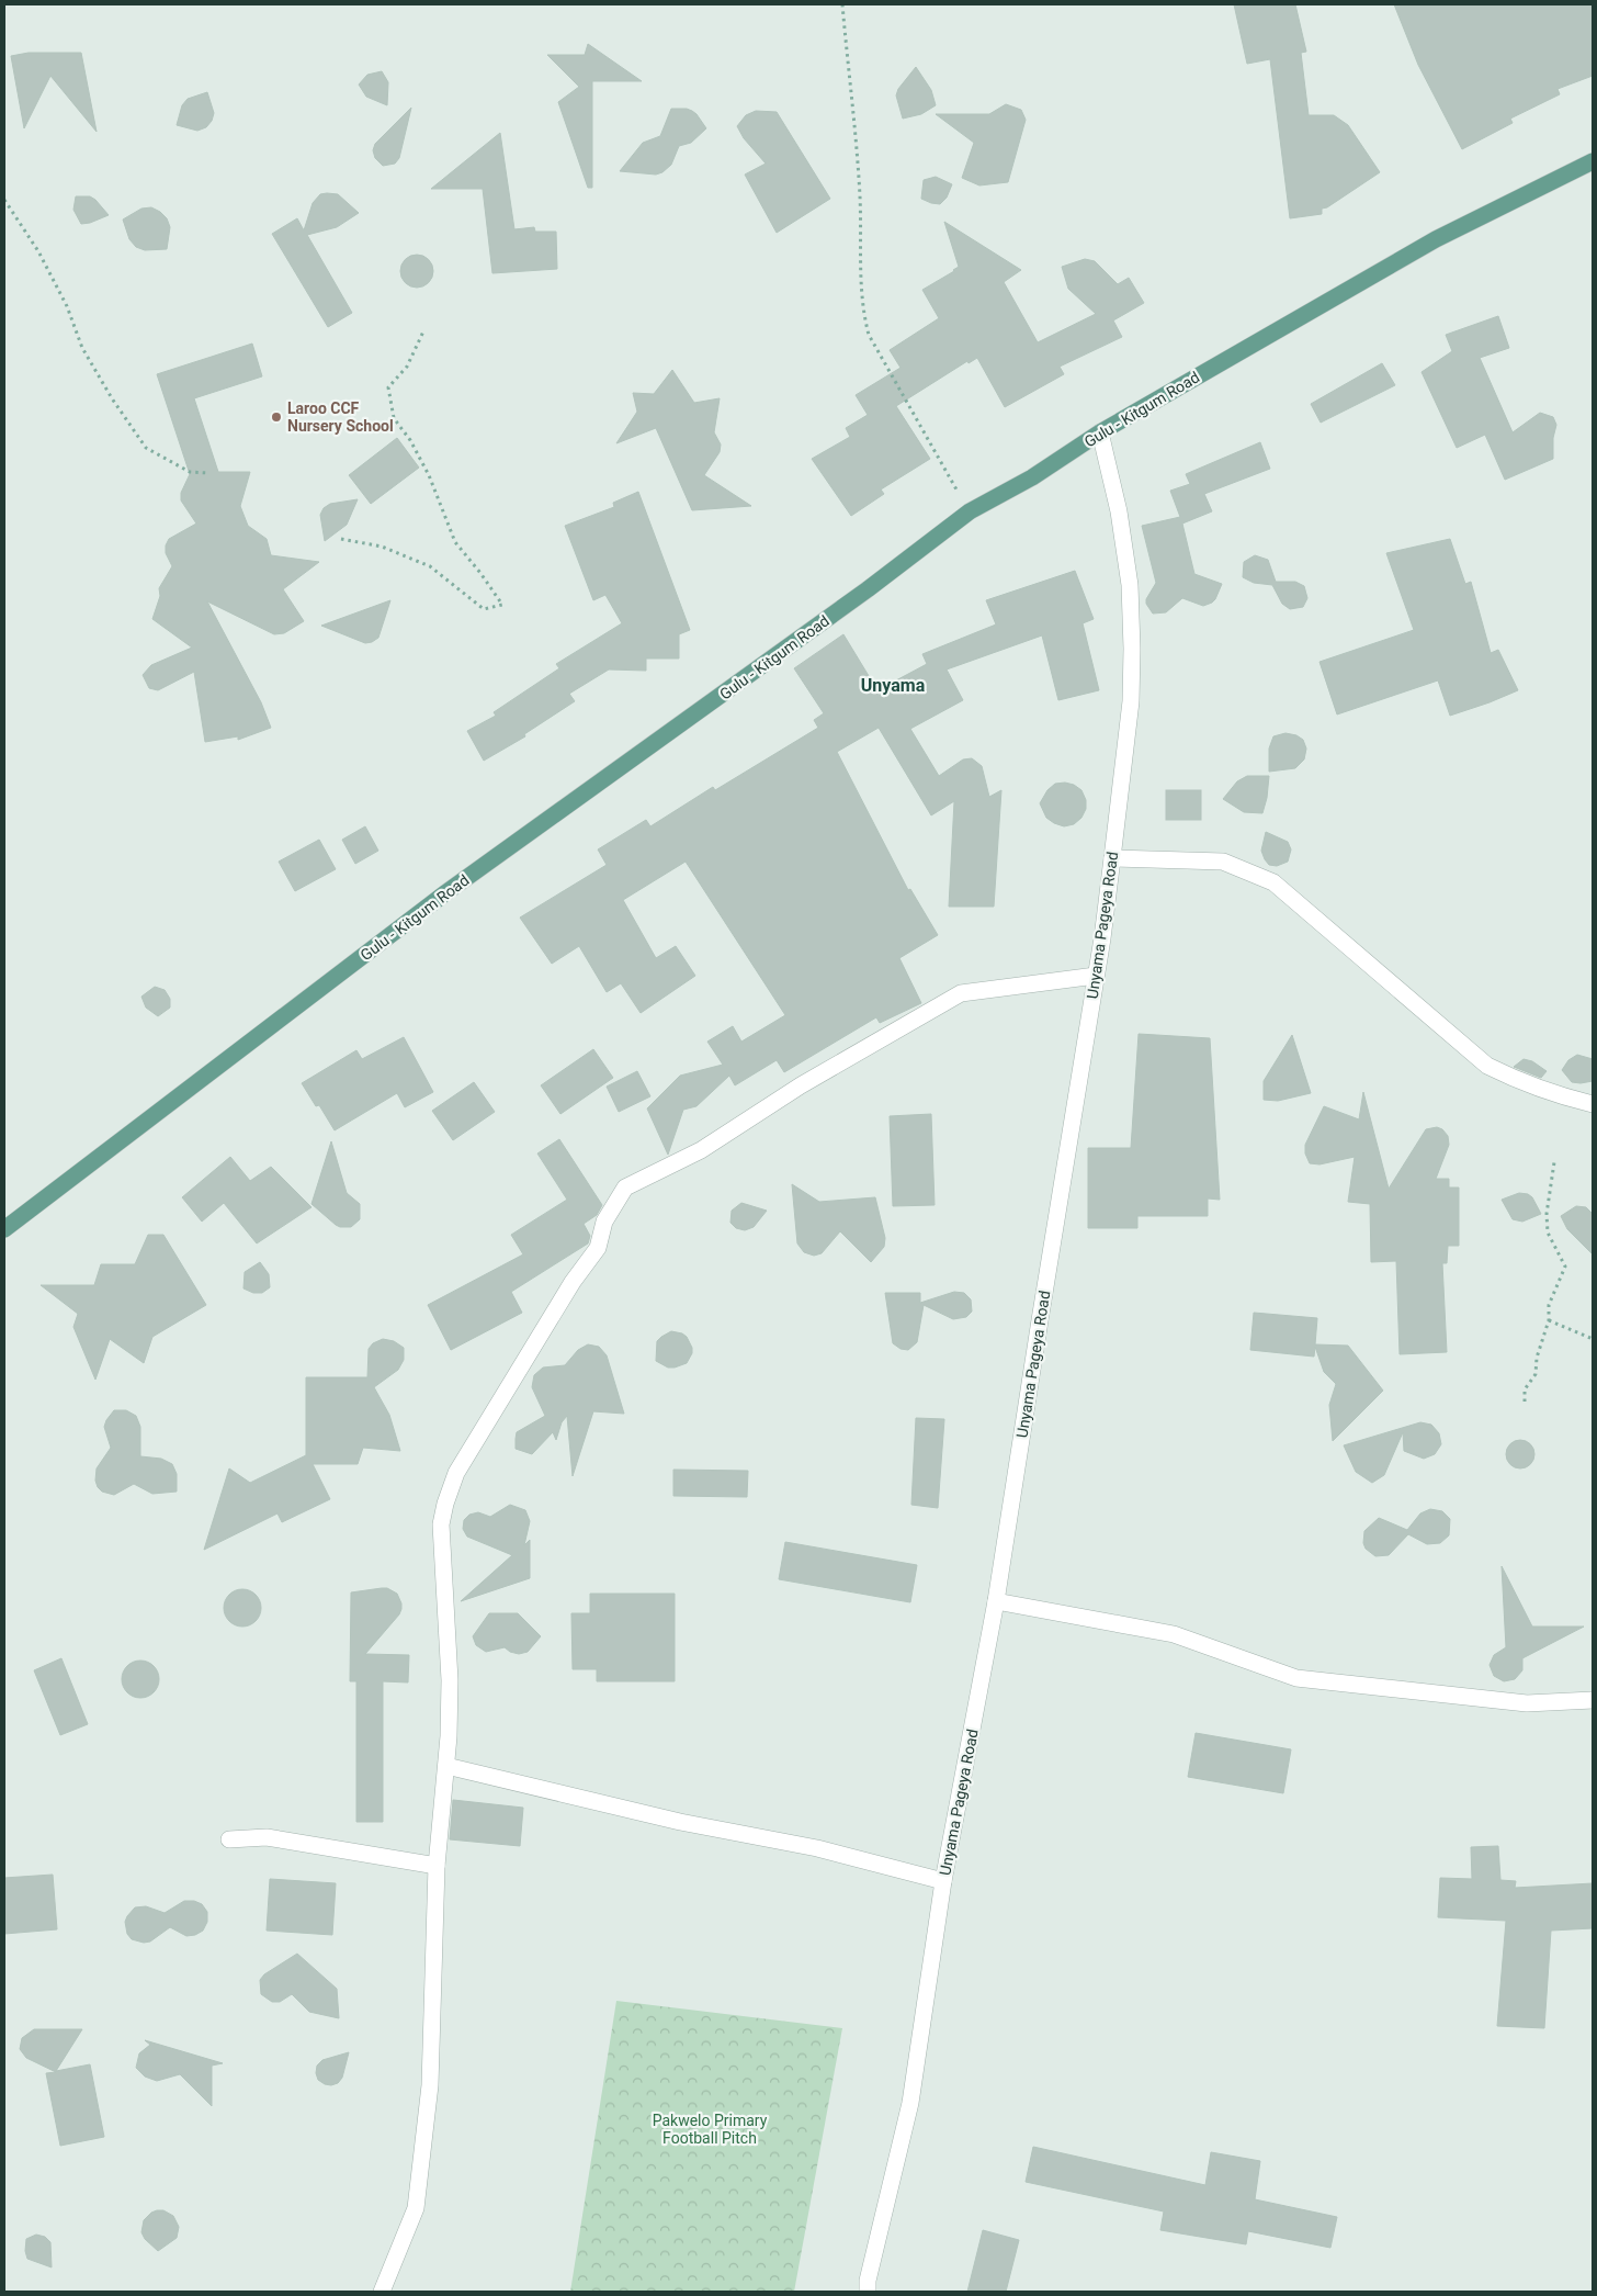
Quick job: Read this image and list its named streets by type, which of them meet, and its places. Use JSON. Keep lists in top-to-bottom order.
{
  "streets": {
    "main road": ["Gulu - Kitgum Road"],
    "street": ["Unyama Pageya Road"]
  },
  "crossings": [
    ["Gulu - Kitgum Road", "Unyama Pageya Road"]
  ],
  "districts": ["Unyama"],
  "parks": ["Pakwelo Primary Football Pitch"],
  "places": ["Laroo CCF Nursery School"]
}
